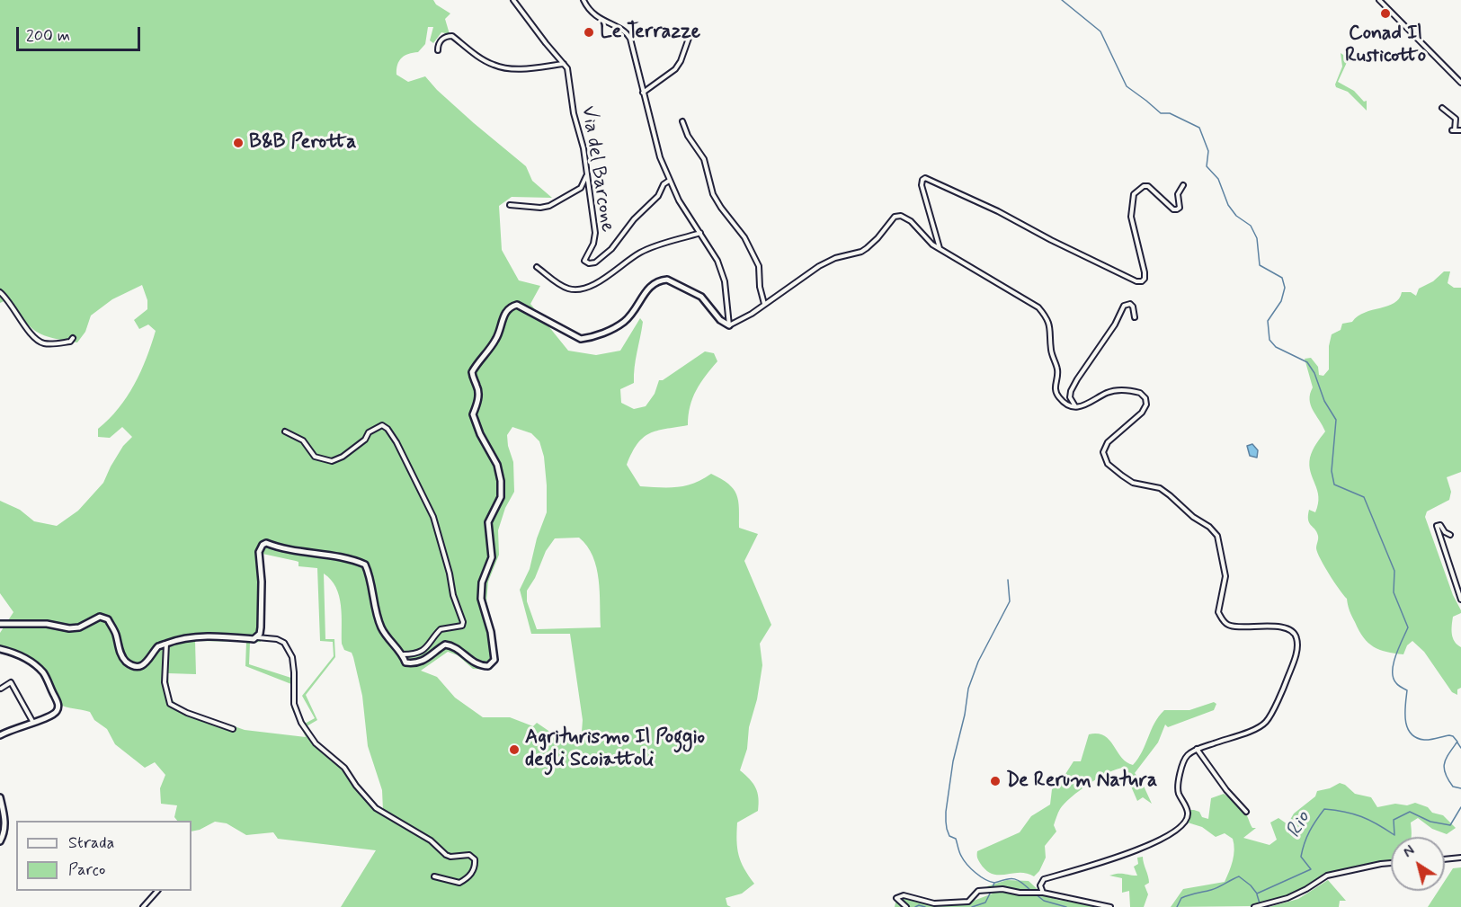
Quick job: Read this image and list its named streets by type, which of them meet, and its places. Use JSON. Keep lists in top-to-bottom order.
{
  "streets": {
    "street": ["Via del Barcone"]
  },
  "water": ["Rio"],
  "places": [
    "Conad Il Rusticotto",
    "Le Terrazze",
    "B&B Perotta",
    "Agriturismo Il Poggio degli Scoiattoli",
    "De Rerum Natura"
  ],
  "legend": ["Strada", "Parco"],
  "scale_bar": "200 m",
  "north": "top left"
}
